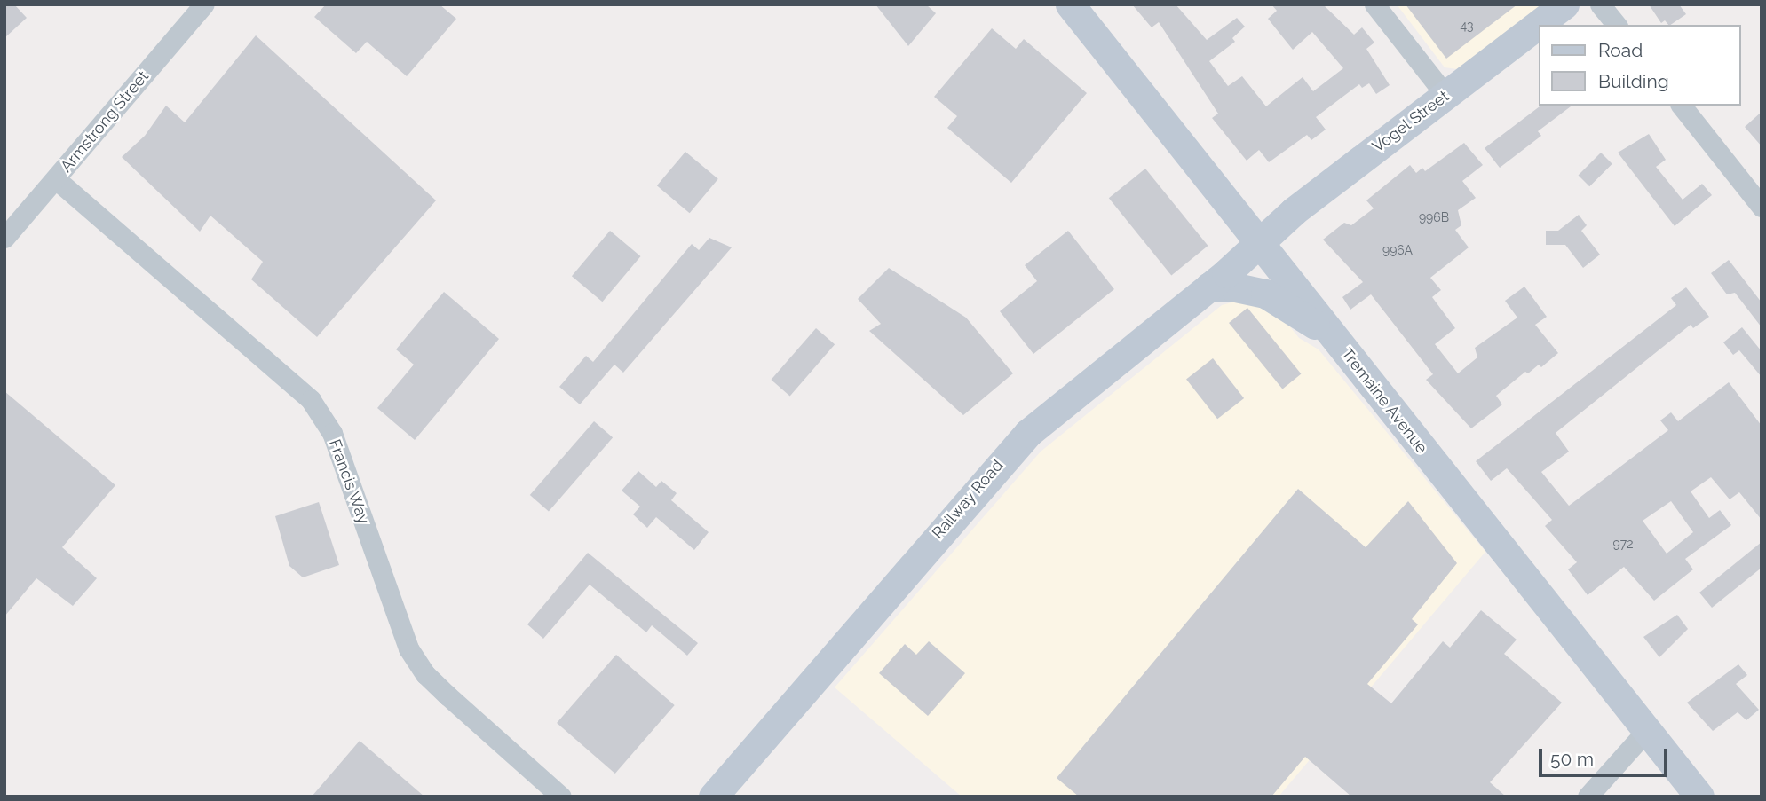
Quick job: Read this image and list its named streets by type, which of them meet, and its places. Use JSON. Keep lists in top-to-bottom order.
{
  "streets": {
    "main road": ["Vogel Street", "Tremaine Avenue", "Railway Road"],
    "street": ["Armstrong Street", "Francis Way"]
  },
  "crossings": [
    ["Armstrong Street", "Francis Way"],
    ["Vogel Street", "Tremaine Avenue"],
    ["Vogel Street", "Railway Road"],
    ["Tremaine Avenue", "Railway Road"]
  ],
  "house_numbers": [
    "43",
    "996B",
    "996A",
    "972"
  ],
  "legend": ["Road", "Building"],
  "scale_bar": "50 m"
}
